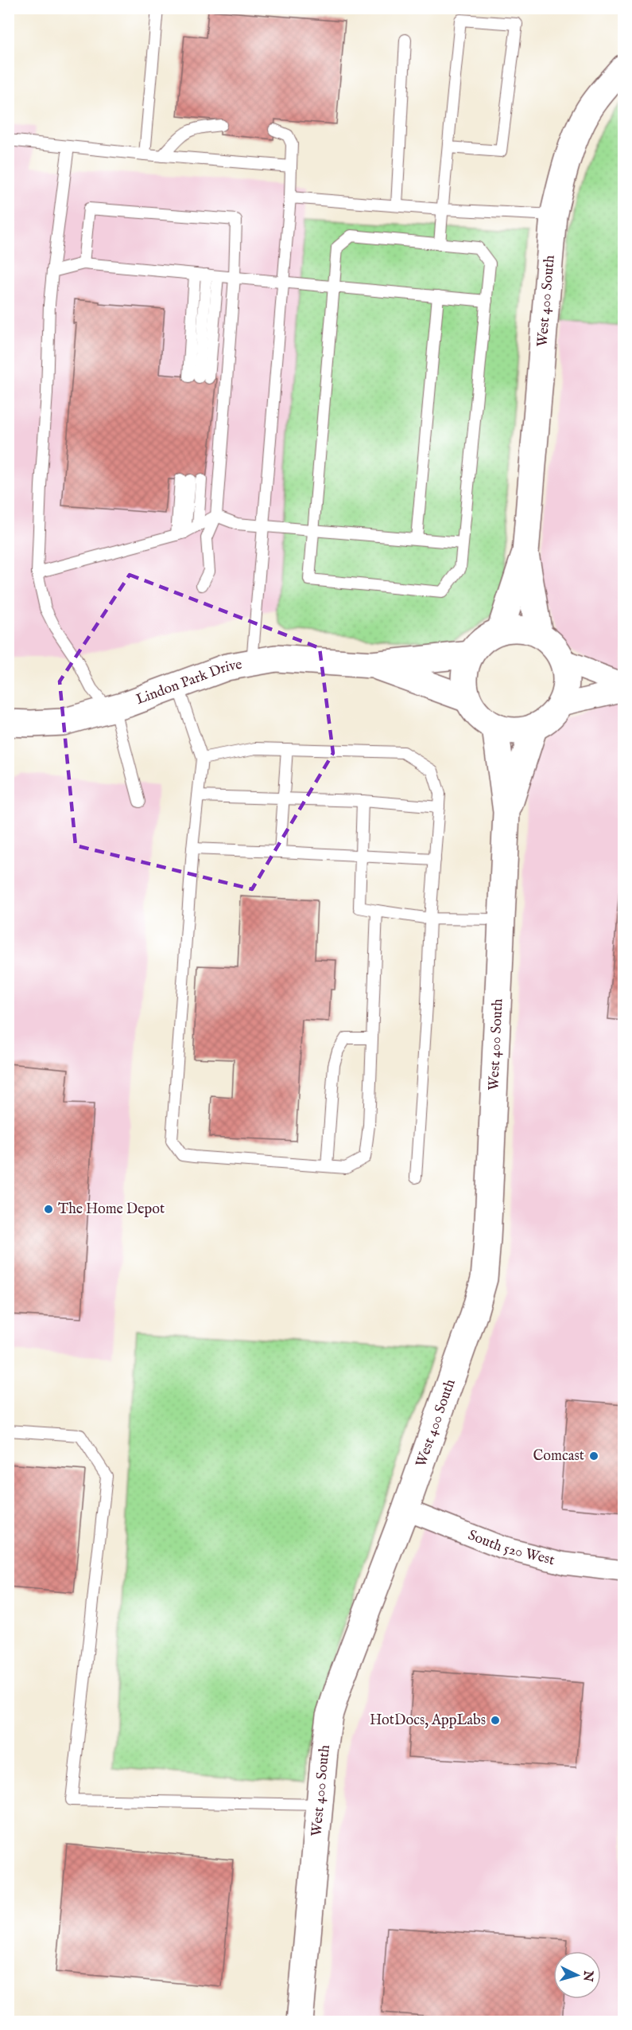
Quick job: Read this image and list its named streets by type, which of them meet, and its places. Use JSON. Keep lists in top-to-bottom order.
{
  "streets": {
    "street": ["West 400 South", "Lindon Park Drive", "South 520 West"]
  },
  "crossings": [
    ["West 400 South", "Lindon Park Drive"],
    ["West 400 South", "South 520 West"]
  ],
  "places": ["The Home Depot", "Comcast", "HotDocs, AppLabs"],
  "north": "right"
}
